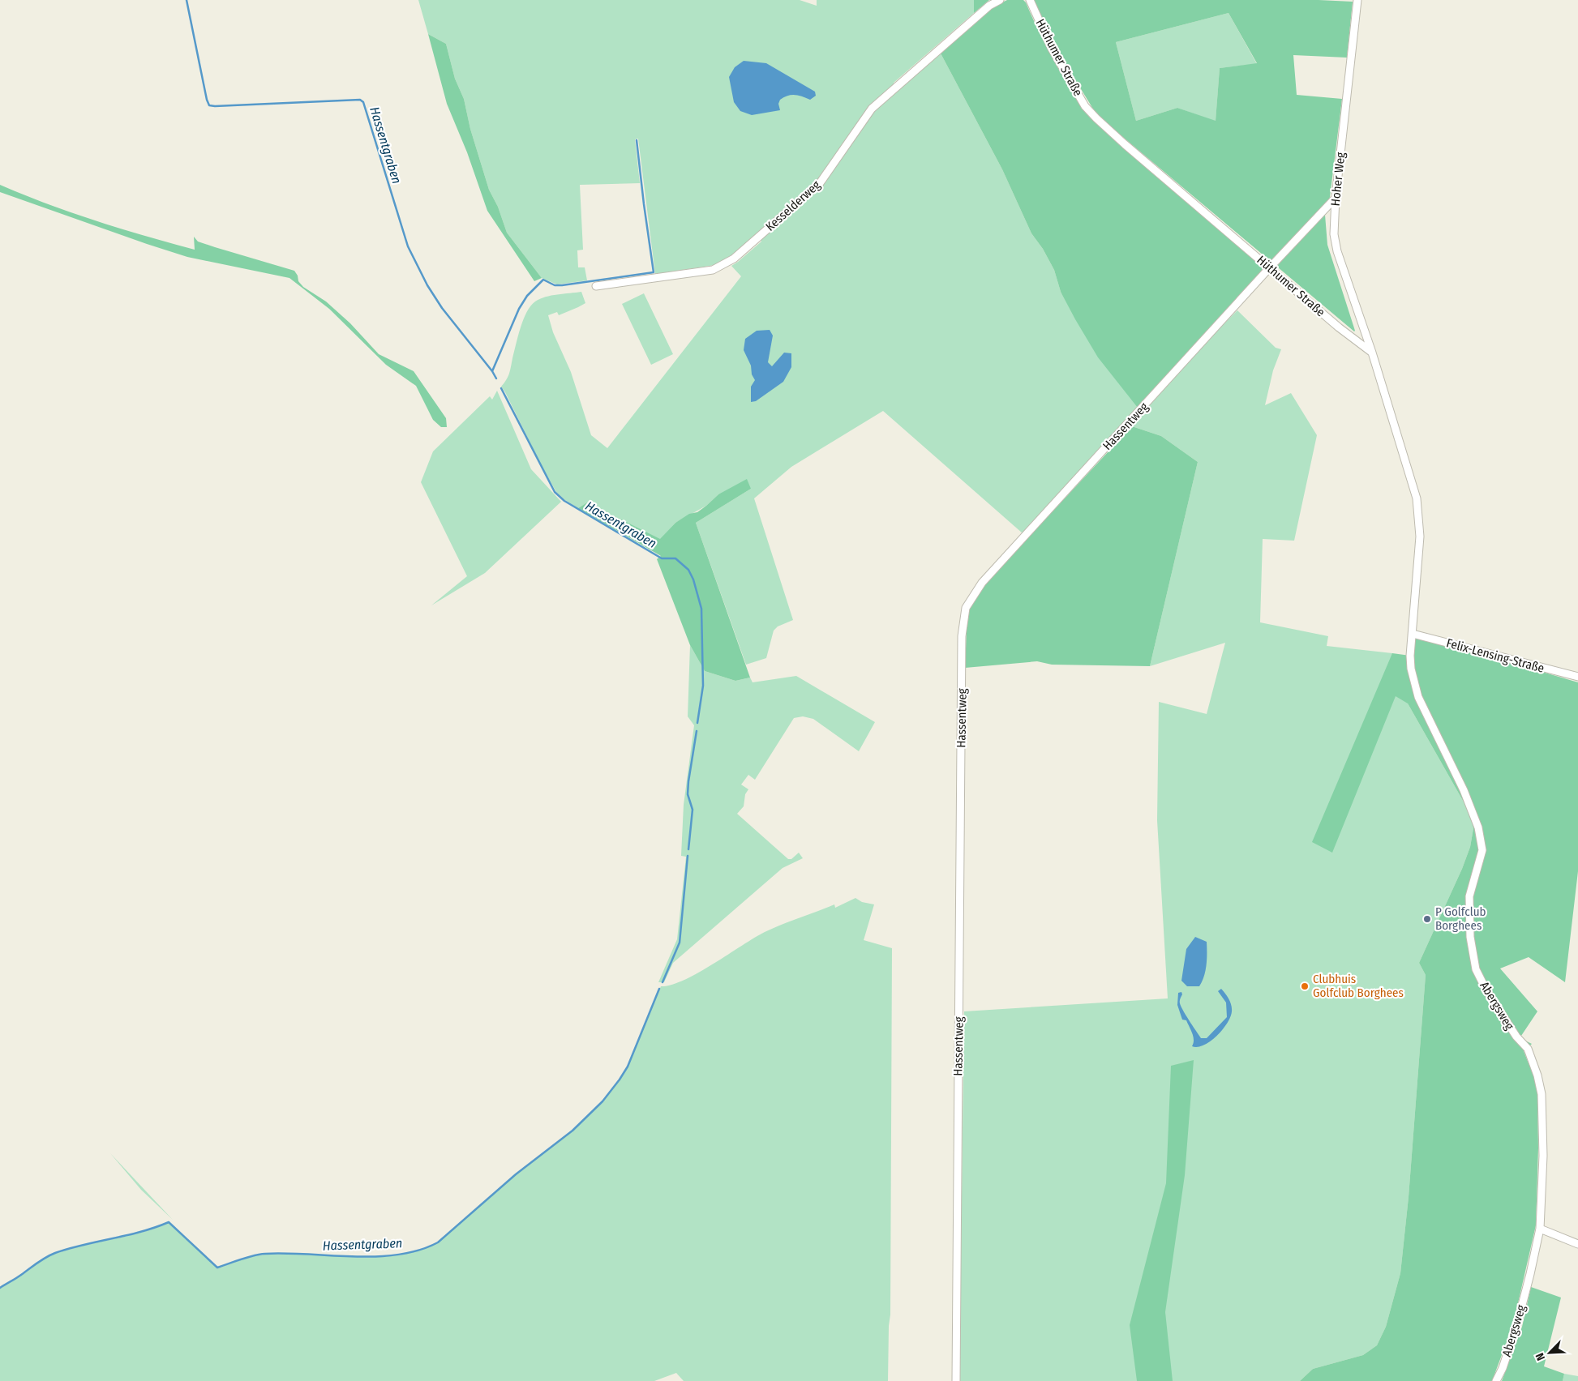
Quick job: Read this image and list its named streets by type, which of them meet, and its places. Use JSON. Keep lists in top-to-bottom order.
{
  "streets": {
    "street": [
      "Hüthumer Straße",
      "Hoher Weg",
      "Kesselderweg",
      "Hassentweg",
      "Felix-Lensing-Straße",
      "Abergsweg"
    ]
  },
  "crossings": [
    ["Hüthumer Straße", "Hoher Weg"],
    ["Hüthumer Straße", "Hassentweg"],
    ["Hoher Weg", "Hassentweg"],
    ["Felix-Lensing-Straße", "Abergsweg"]
  ],
  "water": ["Hassentgraben"],
  "places": ["P Golfclub Borghees", "Clubhuis Golfclub Borghees"],
  "north": "bottom left"
}
